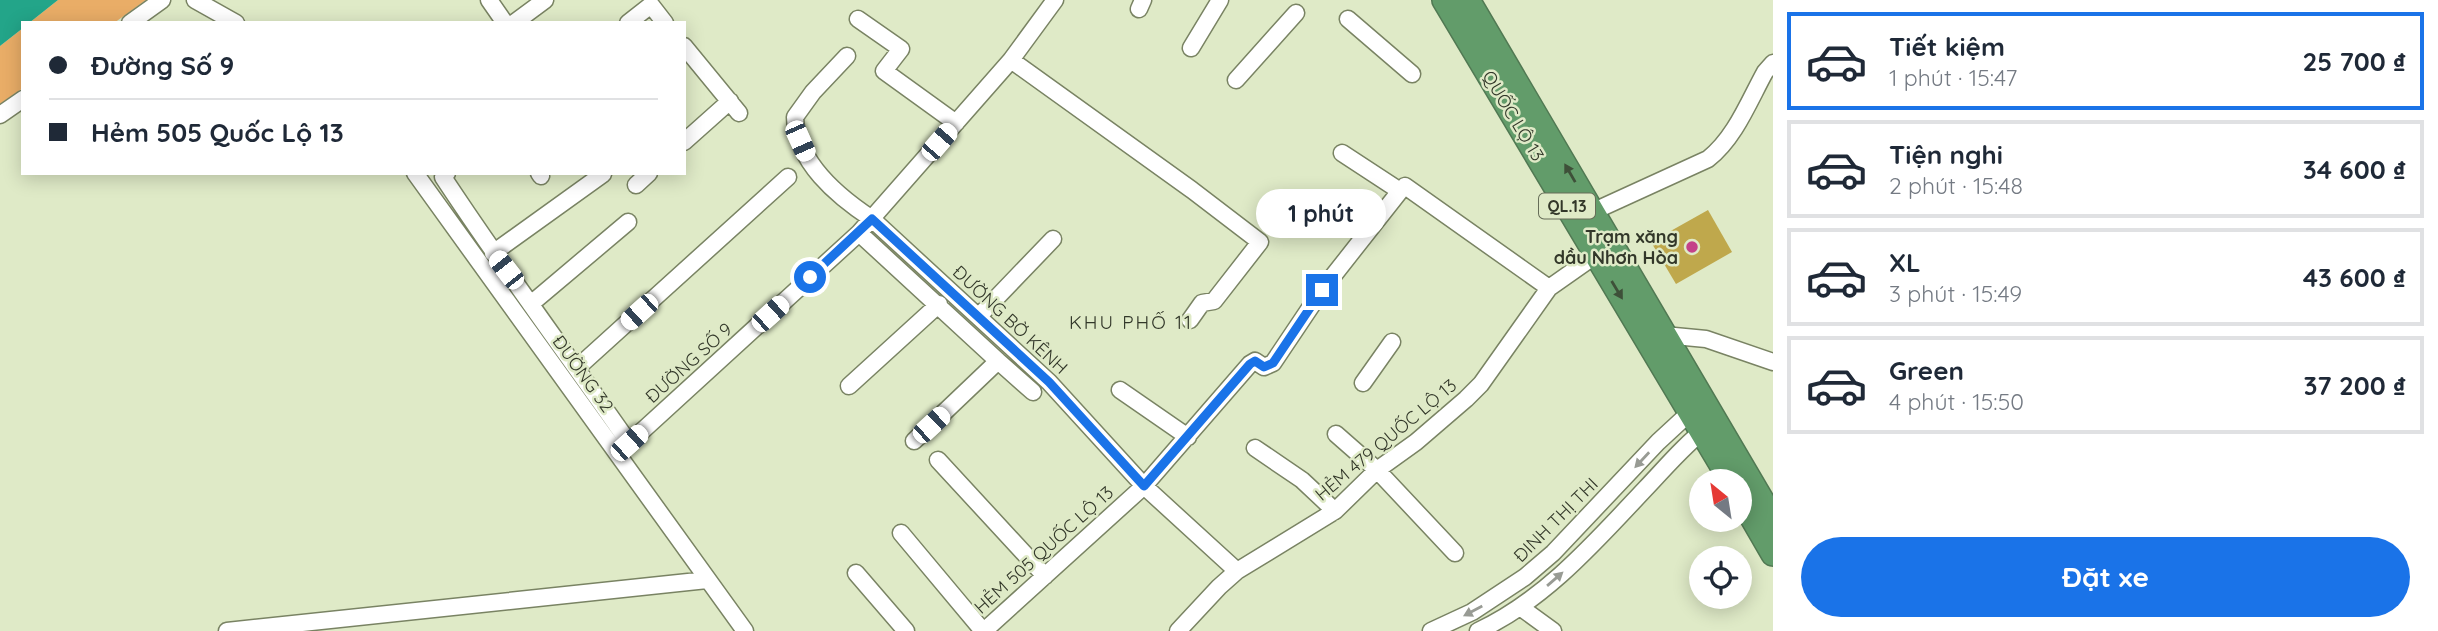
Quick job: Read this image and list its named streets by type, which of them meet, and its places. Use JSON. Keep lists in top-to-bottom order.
{
  "streets": {
    "highway": ["QUỐC LỘ 13", "QL.13"],
    "street": [
      "ĐƯỜNG BỜ KÊNH",
      "ĐƯỜNG SỐ 9",
      "ĐƯỜNG 32",
      "HẺM 479 QUỐC LỘ 13",
      "ĐINH THỊ THI",
      "HẺM 505 QUỐC LỘ 13"
    ]
  },
  "crossings": [
    ["QUỐC LỘ 13", "HẺM 479 QUỐC LỘ 13"],
    ["QUỐC LỘ 13", "ĐINH THỊ THI"],
    ["ĐƯỜNG BỜ KÊNH", "ĐƯỜNG SỐ 9"],
    ["ĐƯỜNG BỜ KÊNH", "HẺM 479 QUỐC LỘ 13"],
    ["ĐƯỜNG BỜ KÊNH", "HẺM 505 QUỐC LỘ 13"]
  ],
  "districts": ["KHU PHỐ 11"],
  "places": ["Trạm xăng dầu Nhơn Hòa"],
  "north": "top left",
  "page": {
    "list": [
      {
        "name": "Tiết kiệm",
        "note": "1 phút · 15:47",
        "value": "25 700 ₫"
      },
      {
        "name": "Tiện nghi",
        "note": "2 phút · 15:48",
        "value": "34 600 ₫"
      },
      {
        "name": "XL",
        "note": "3 phút · 15:49",
        "value": "43 600 ₫"
      },
      {
        "name": "Green",
        "note": "4 phút · 15:50",
        "value": "37 200 ₫"
      }
    ],
    "banner": ["Đường Số 9", "Hẻm 505 Quốc Lộ 13"],
    "bubble": "1 phút",
    "buttons": "Đặt xe"
  }
}
